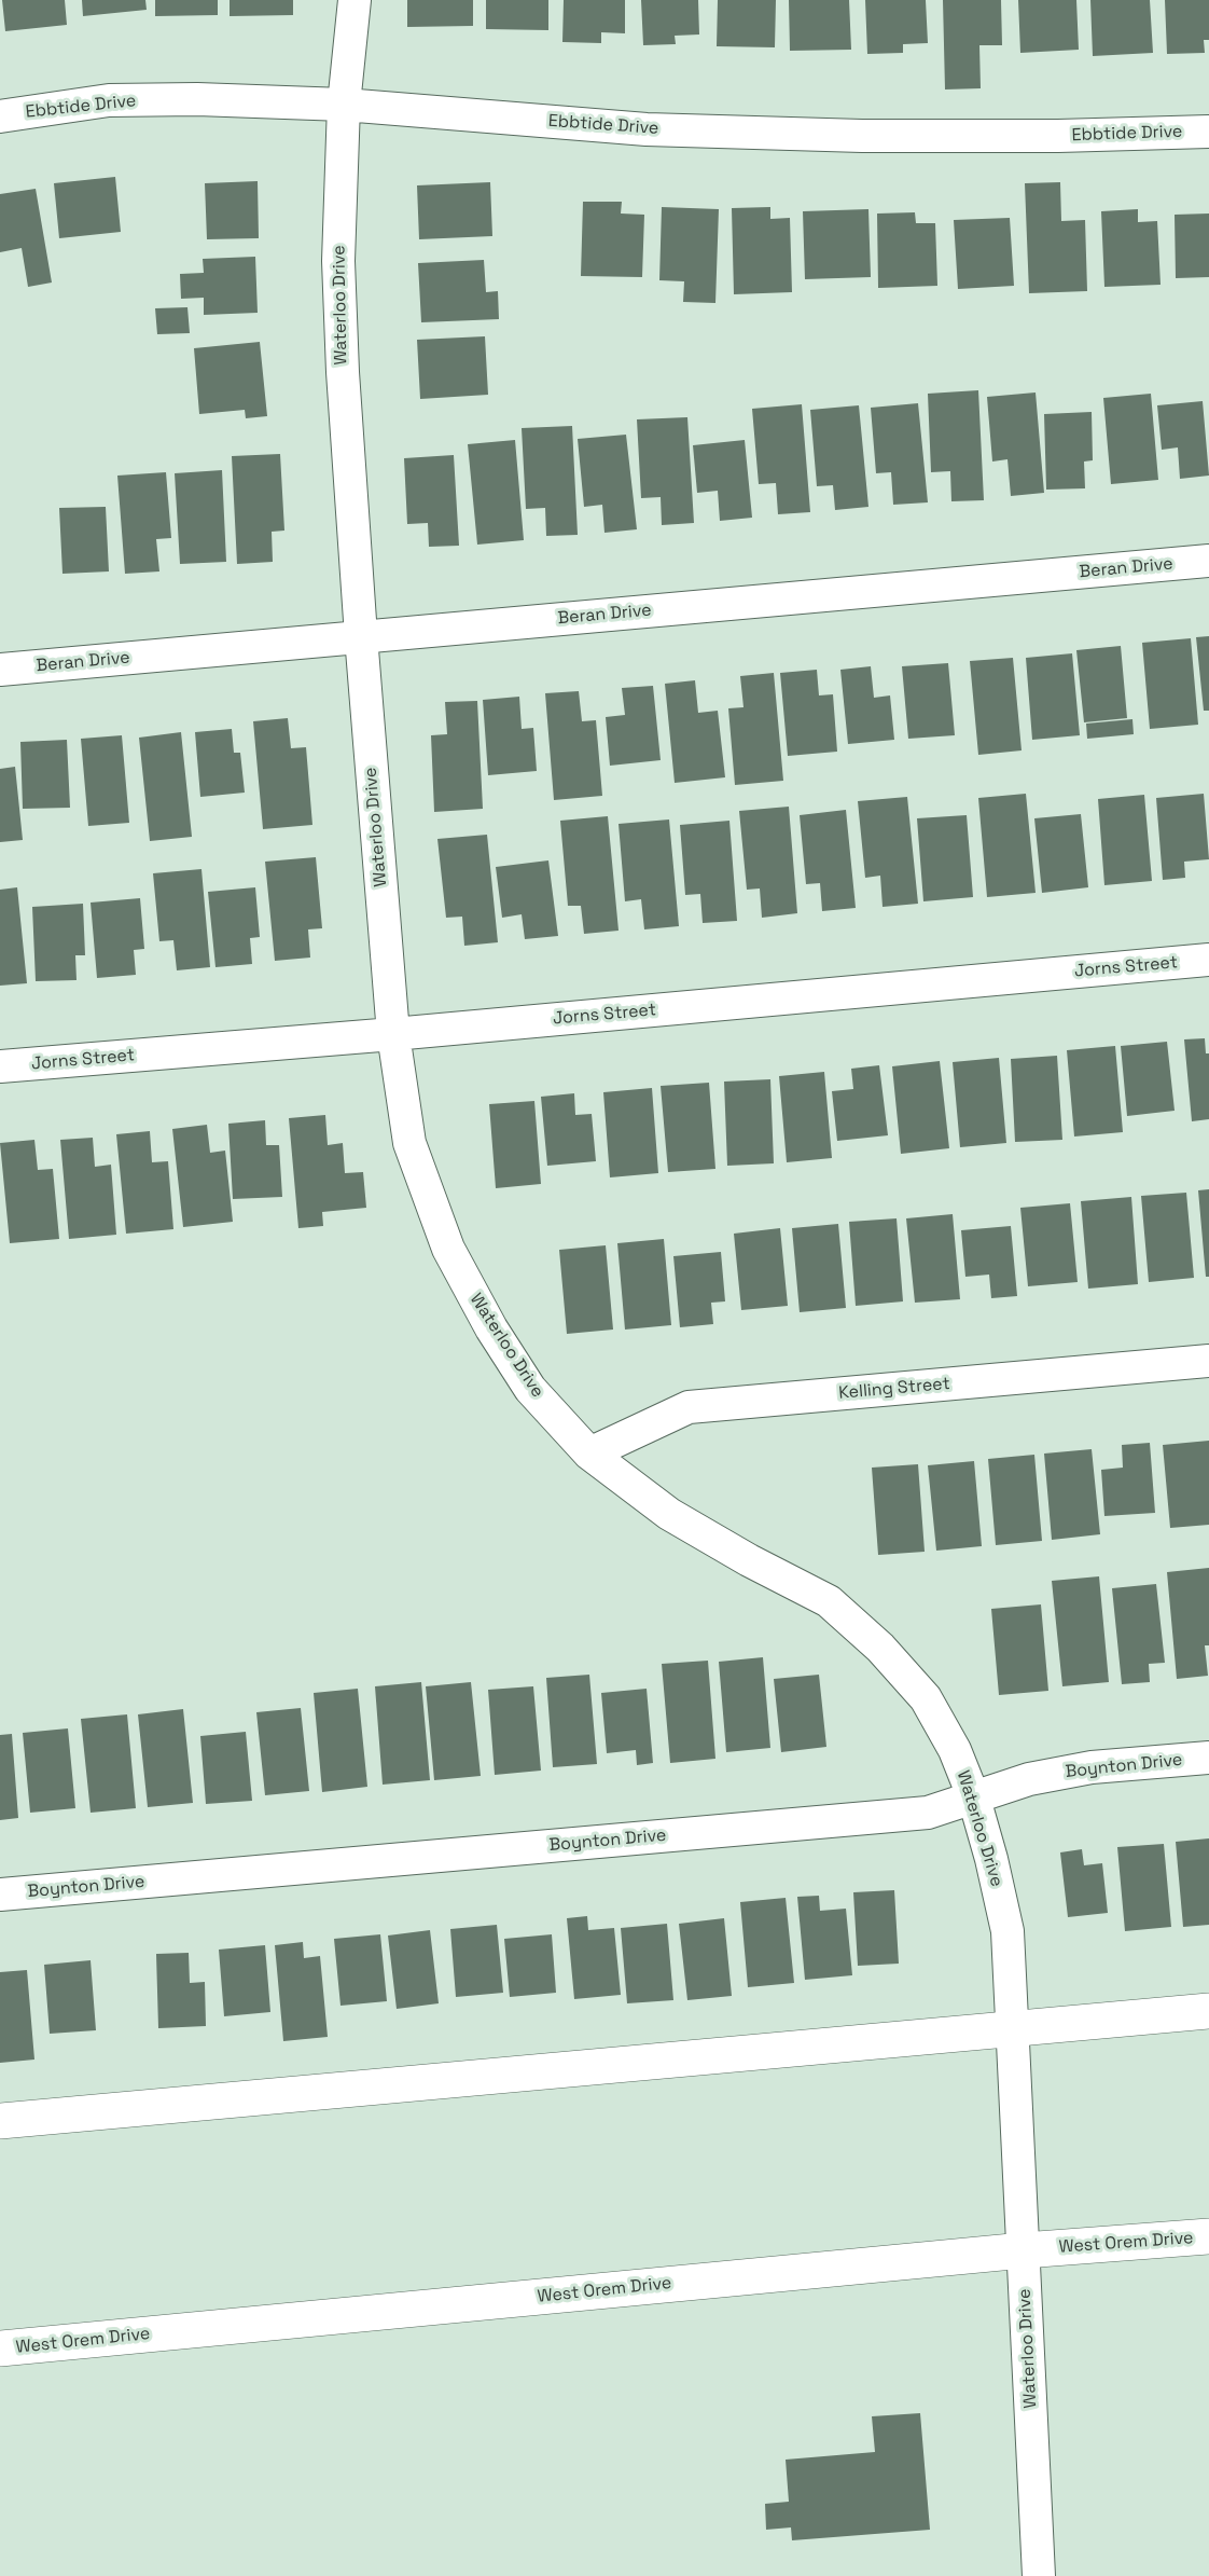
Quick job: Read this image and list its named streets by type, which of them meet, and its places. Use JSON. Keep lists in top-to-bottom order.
{
  "streets": {
    "main road": ["West Orem Drive"],
    "street": [
      "Ebbtide Drive",
      "Waterloo Drive",
      "Beran Drive",
      "Jorns Street",
      "Kelling Street",
      "Boynton Drive"
    ]
  },
  "crossings": [
    ["Ebbtide Drive", "Waterloo Drive"],
    ["Waterloo Drive", "Beran Drive"],
    ["Waterloo Drive", "Jorns Street"],
    ["Waterloo Drive", "Kelling Street"],
    ["Waterloo Drive", "Boynton Drive"],
    ["Waterloo Drive", "West Orem Drive"]
  ]
}
